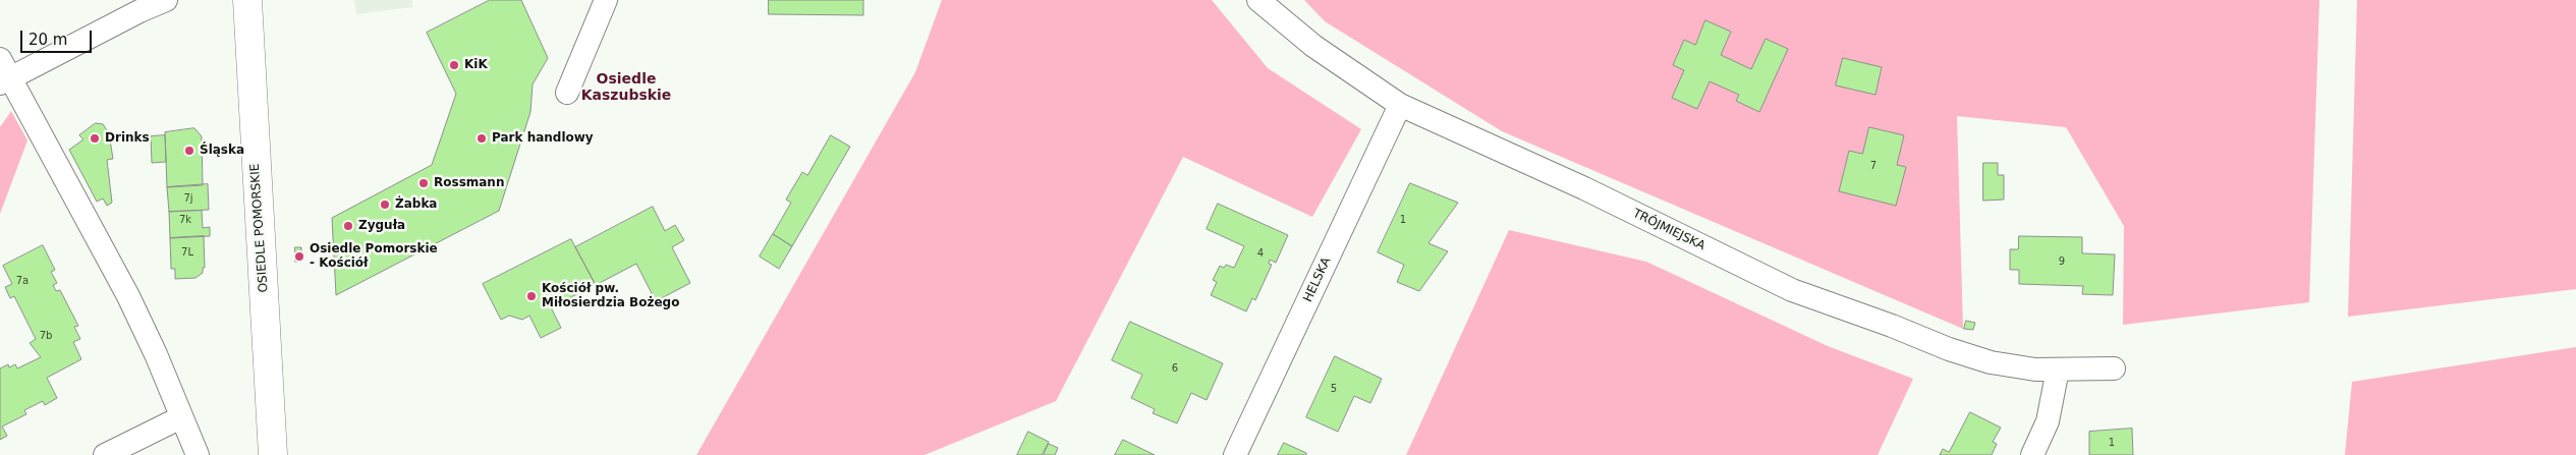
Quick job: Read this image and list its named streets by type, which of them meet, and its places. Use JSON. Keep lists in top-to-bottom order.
{
  "streets": {
    "street": ["OSIEDLE POMORSKIE", "TRÓJMIEJSKA", "HELSKA"]
  },
  "crossings": [
    ["TRÓJMIEJSKA", "HELSKA"]
  ],
  "districts": ["Osiedle Kaszubskie"],
  "places": [
    "KiK",
    "Drinks",
    "Park handlowy",
    "Śląska",
    "Rossmann",
    "Żabka",
    "Zyguła",
    "Osiedle Pomorskie - Kościół",
    "Kościół pw. Miłosierdzia Bożego"
  ],
  "house_numbers": [
    "7",
    "7j",
    "7k",
    "1",
    "7L",
    "4",
    "9",
    "7a",
    "7b",
    "6",
    "5",
    "1"
  ],
  "scale_bar": "20 m"
}
